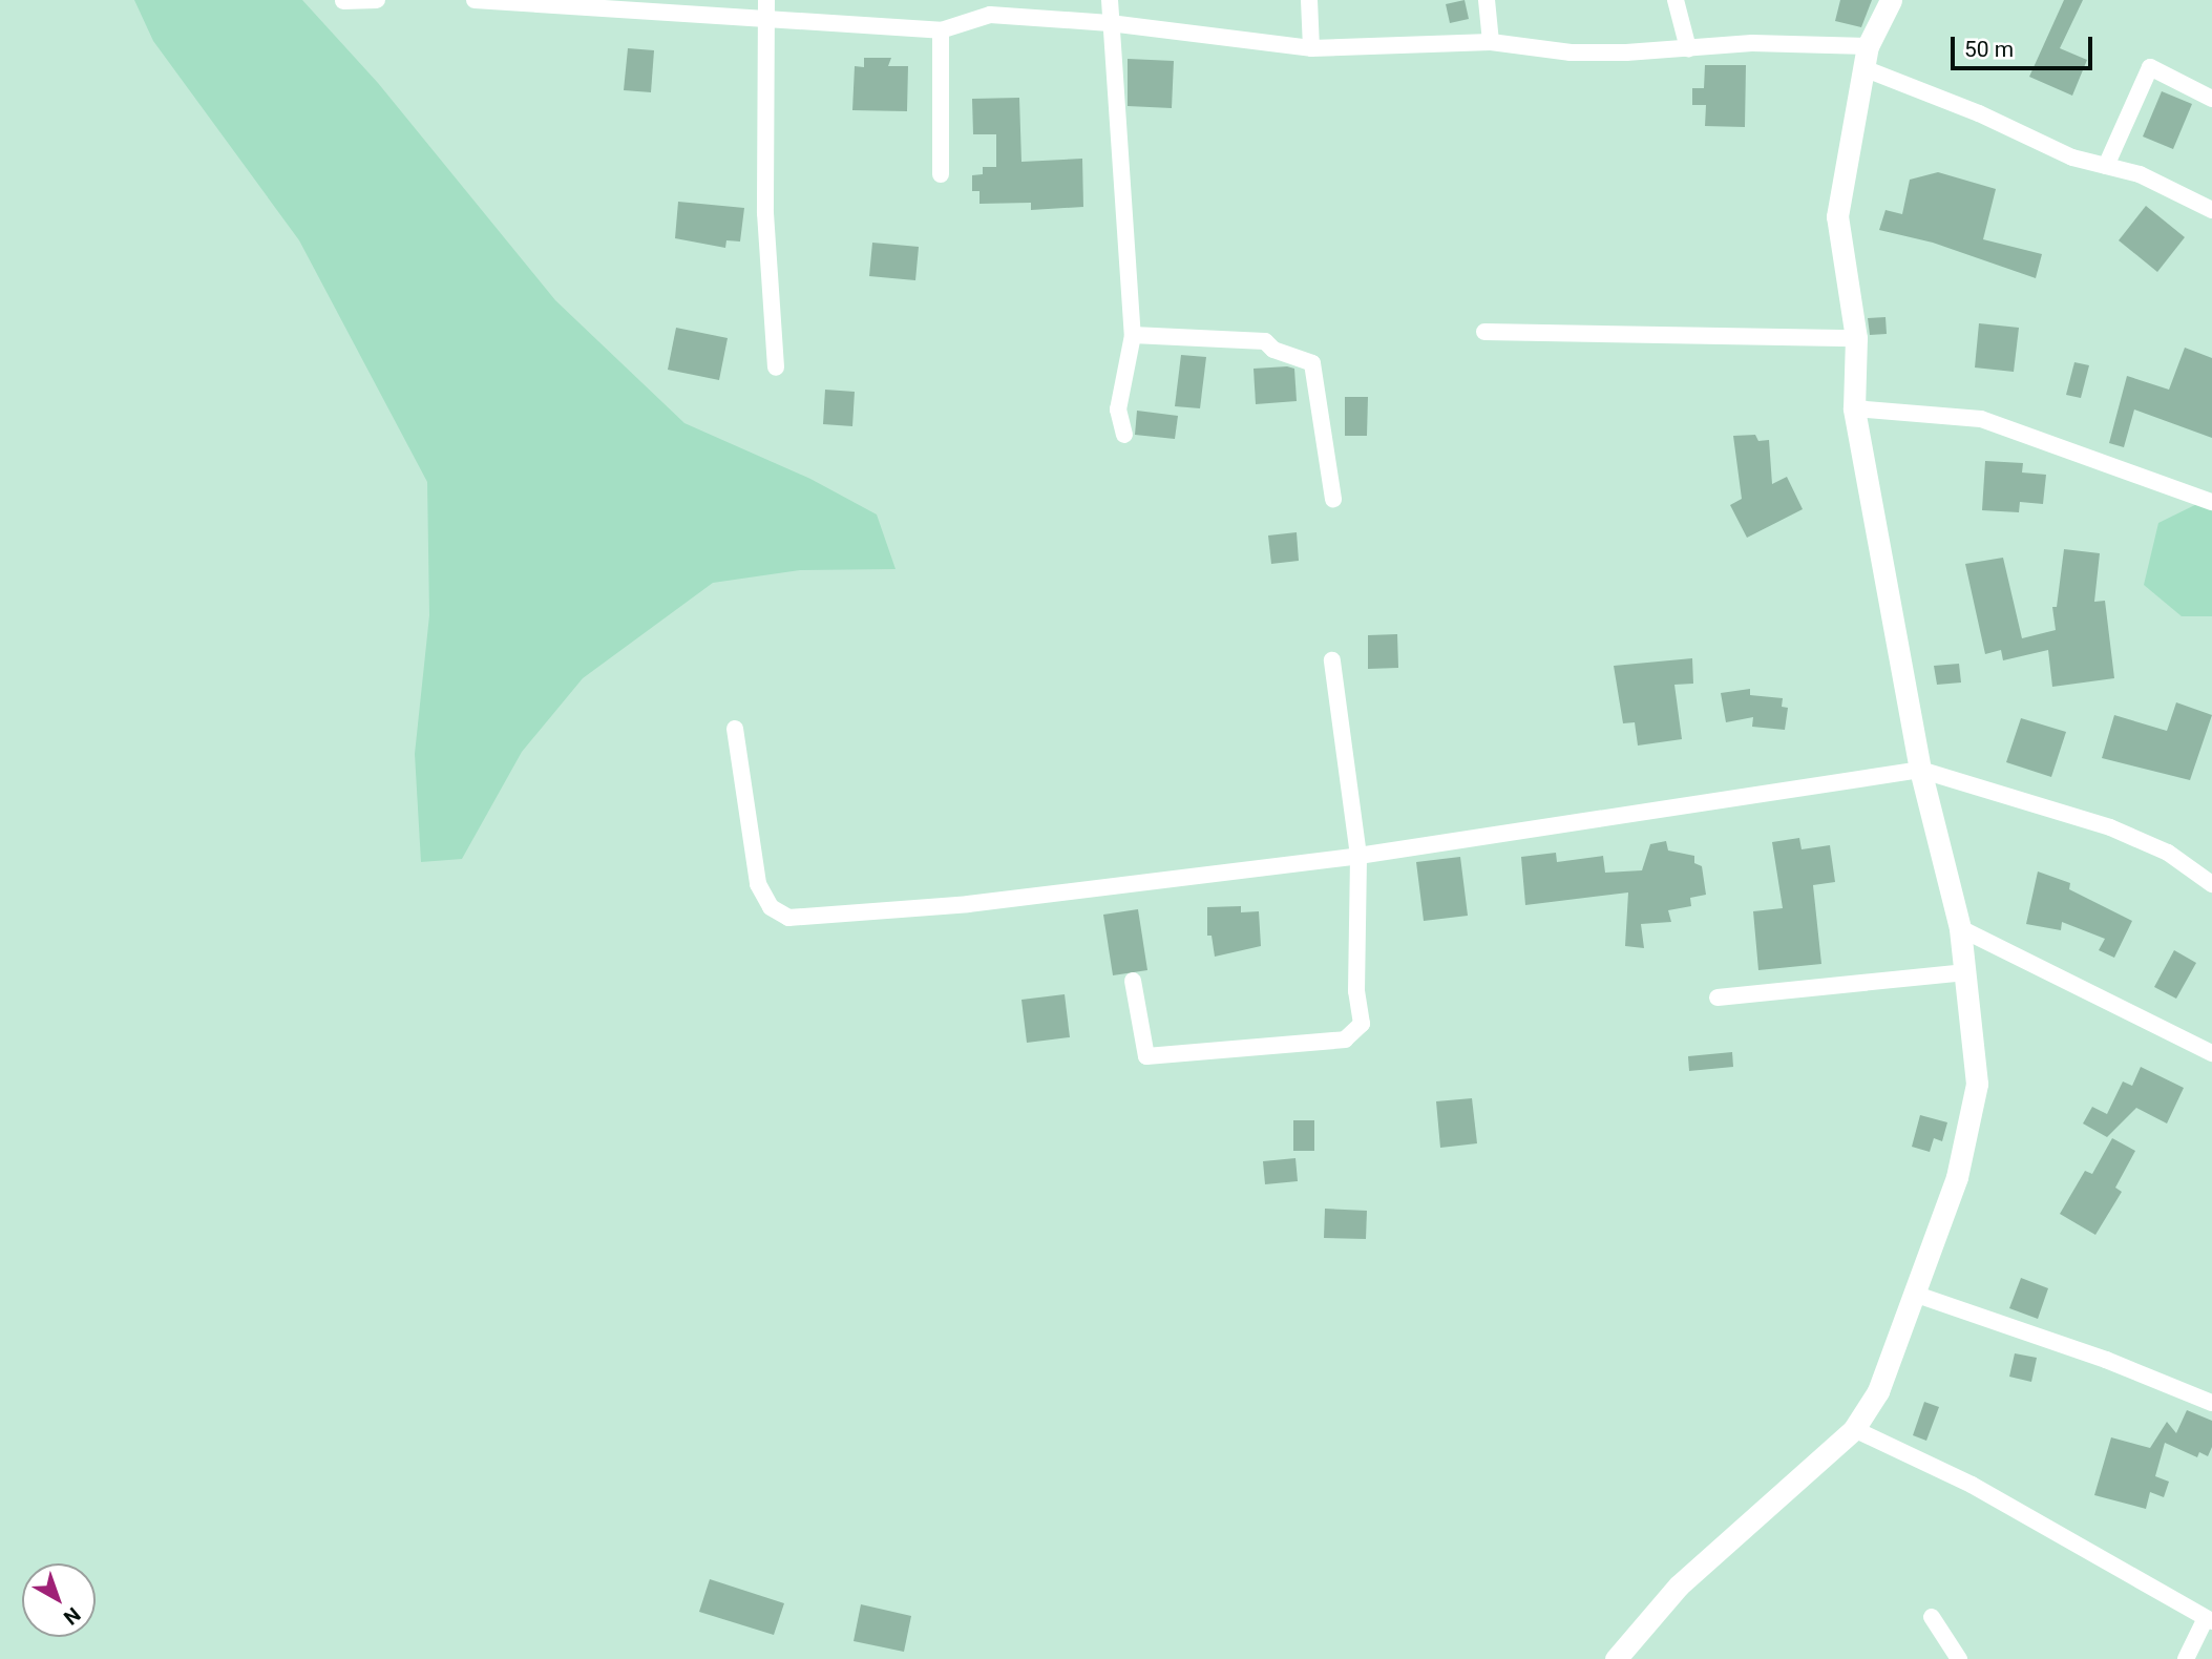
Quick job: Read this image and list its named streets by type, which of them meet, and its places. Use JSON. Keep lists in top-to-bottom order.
{
  "scale_bar": "50 m",
  "north": "bottom right"
}
